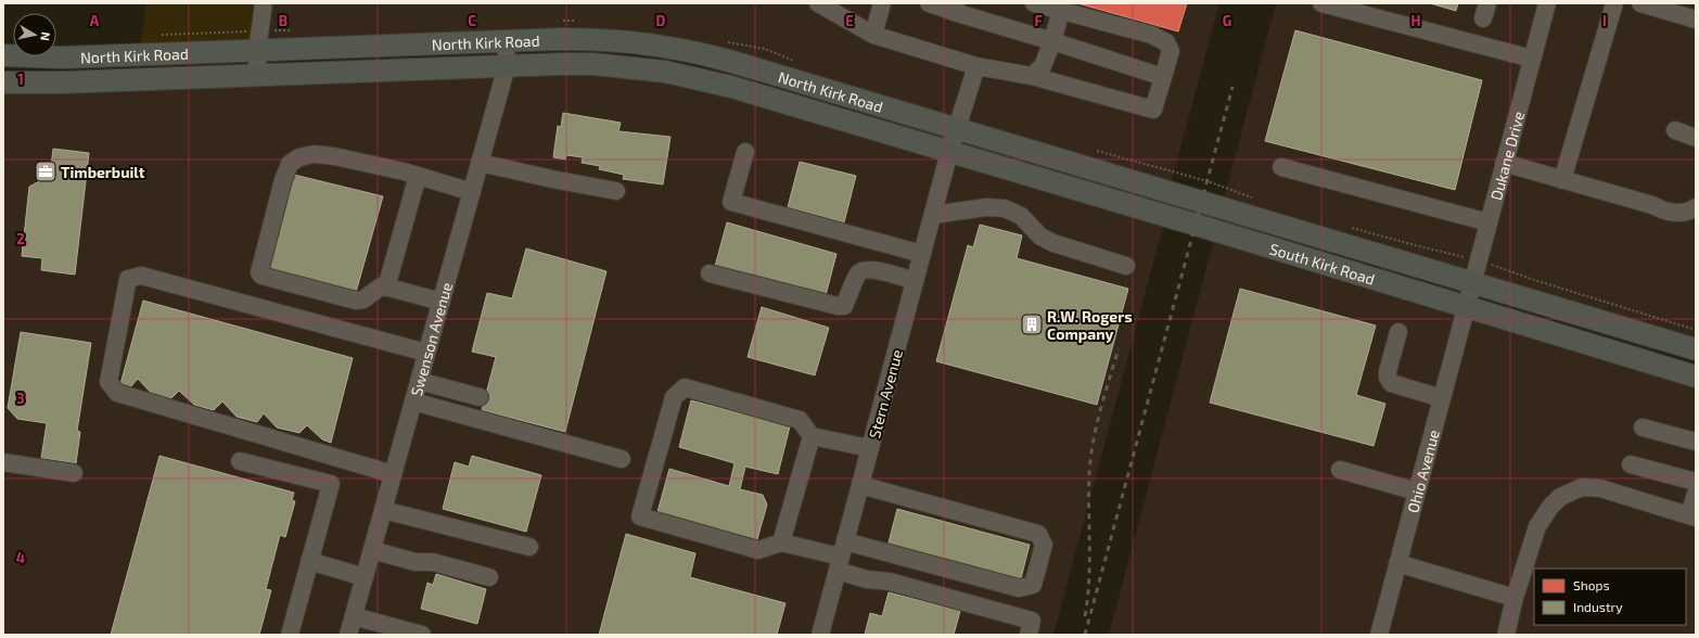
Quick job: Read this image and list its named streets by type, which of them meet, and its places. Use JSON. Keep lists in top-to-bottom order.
{
  "streets": {
    "main road": ["North Kirk Road", "South Kirk Road"],
    "street": [
      "Dukane Drive",
      "Swenson Avenue",
      "Stern Avenue",
      "Ohio Avenue"
    ]
  },
  "crossings": [
    ["North Kirk Road", "South Kirk Road"],
    ["North Kirk Road", "Swenson Avenue"],
    ["North Kirk Road", "Stern Avenue"],
    ["Dukane Drive", "South Kirk Road"],
    ["Dukane Drive", "Ohio Avenue"],
    ["South Kirk Road", "Stern Avenue"],
    ["South Kirk Road", "Ohio Avenue"]
  ],
  "places": {
    "office": ["Timberbuilt"],
    "building": ["R.W. Rogers Company"]
  },
  "legend": ["Shops", "Industry"],
  "north": "right",
  "grid": {
    "columns": [
      "A",
      "B",
      "C",
      "D",
      "E",
      "F",
      "G",
      "H",
      "I"
    ],
    "rows": [
      "1",
      "2",
      "3",
      "4"
    ]
  }
}
